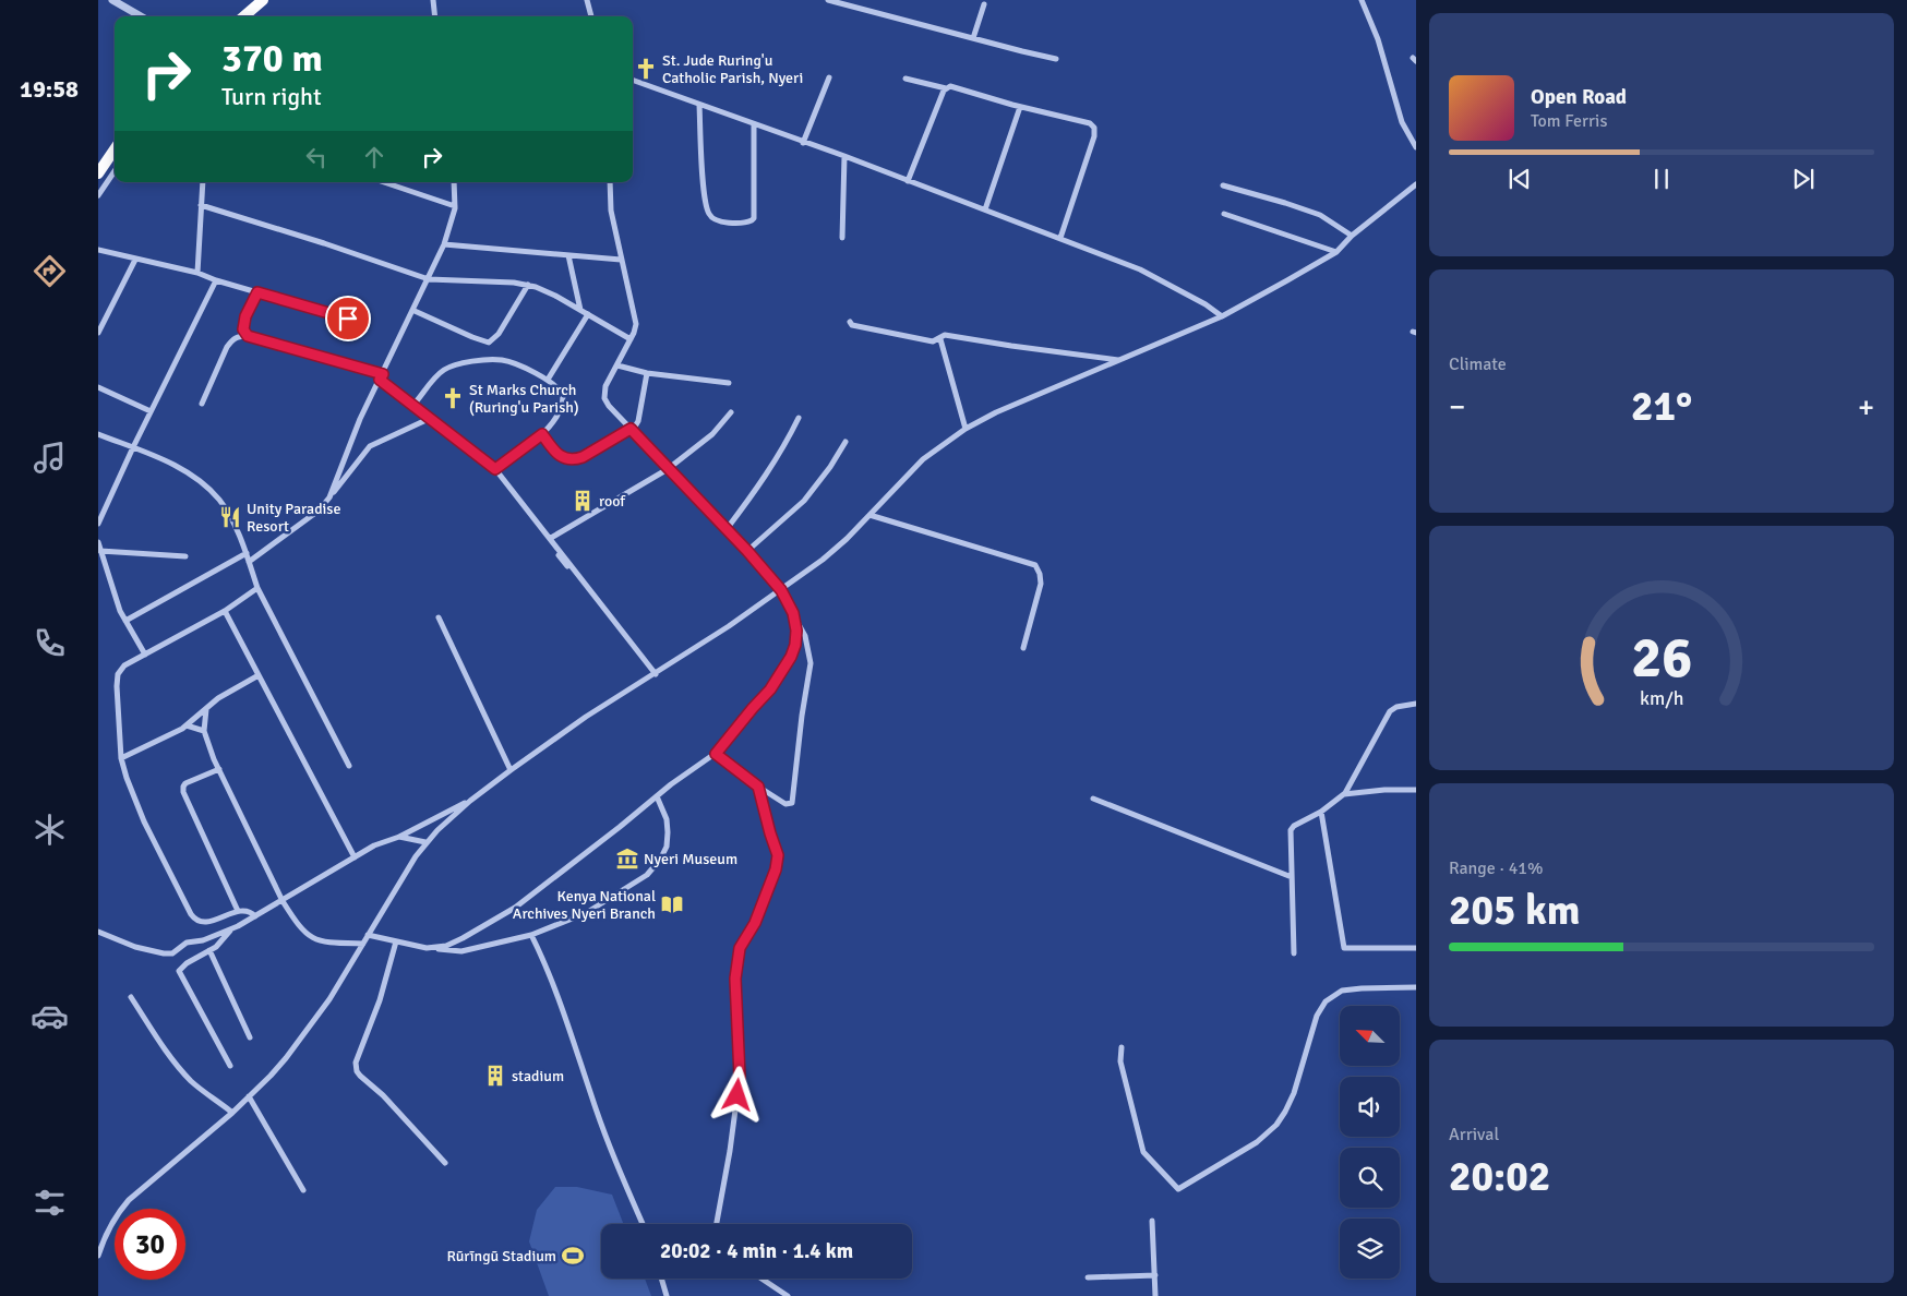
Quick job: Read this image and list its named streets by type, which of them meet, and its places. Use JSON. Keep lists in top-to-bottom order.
{
  "places": {
    "church": ["St. Jude Ruring'u Catholic Parish, Nyeri", "St Marks Church (Ruring'u Parish)"],
    "building": ["roof", "stadium"],
    "restaurant": ["Unity Paradise Resort"],
    "museum": ["Nyeri Museum"],
    "library": ["Kenya National Archives Nyeri Branch"],
    "sports": ["Rũrĩngũ Stadium"]
  },
  "north": "top left",
  "page": {
    "tabs": "19:58",
    "turn": ["370 m", "Turn right"],
    "song": ["Open Road", "Tom Ferris"],
    "tile": [
      "Climate",
      ["Range · 41%", "205 km"],
      ["Arrival", "20:02"]
    ],
    "heat": ["−", "21°", "+"],
    "limit": "30",
    "trip": "20:02 · 4 min · 1.4 km",
    "gauge": ["26", "km/h"]
  }
}
